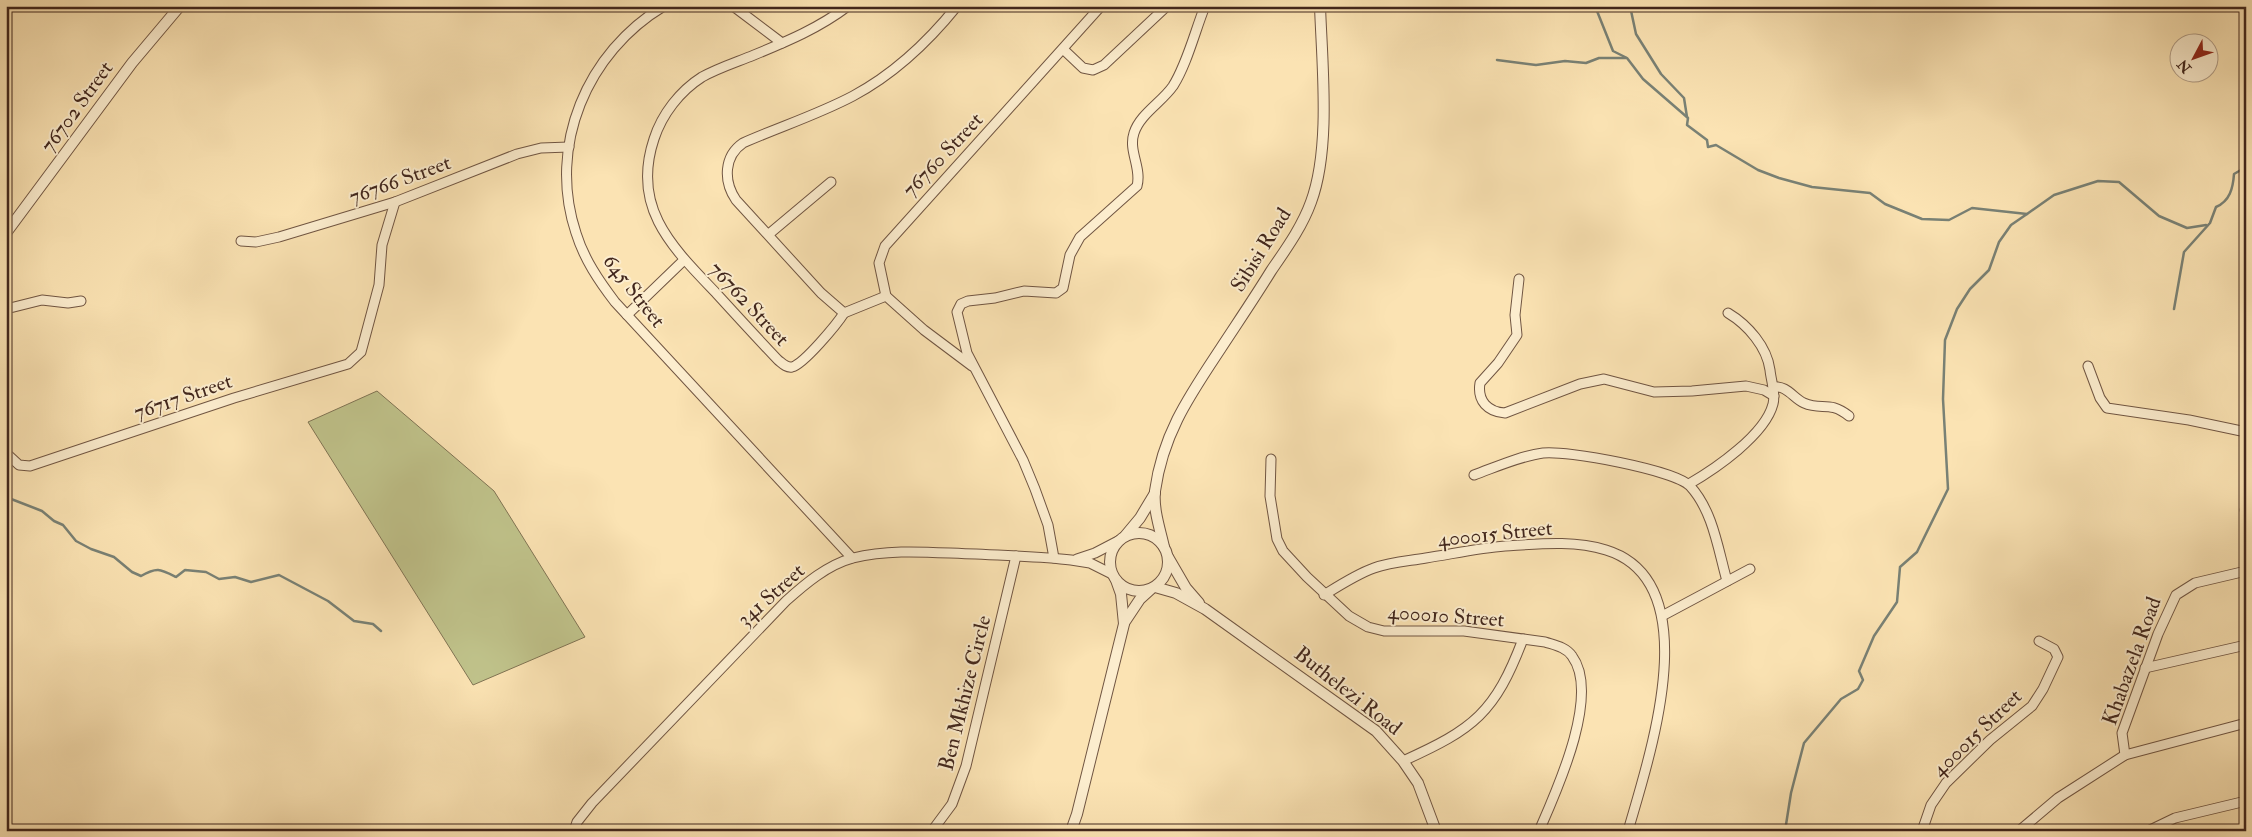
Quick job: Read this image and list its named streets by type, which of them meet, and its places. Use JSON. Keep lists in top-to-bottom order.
{
  "streets": {
    "street": [
      "76702 Street",
      "76760 Street",
      "76766 Street",
      "Sibisi Road",
      "645 Street",
      "76762 Street",
      "76717 Street",
      "400015 Street",
      "341 Street",
      "400010 Street",
      "Khabazela Road",
      "Buthelezi Road",
      "Ben Mkhize Circle"
    ]
  },
  "crossings": [
    ["76766 Street", "645 Street"],
    ["76766 Street", "76717 Street"],
    ["Sibisi Road", "341 Street"],
    ["Sibisi Road", "Buthelezi Road"],
    ["645 Street", "341 Street"],
    ["400015 Street", "400010 Street"],
    ["341 Street", "Buthelezi Road"],
    ["341 Street", "Ben Mkhize Circle"]
  ],
  "north": "bottom left"
}
